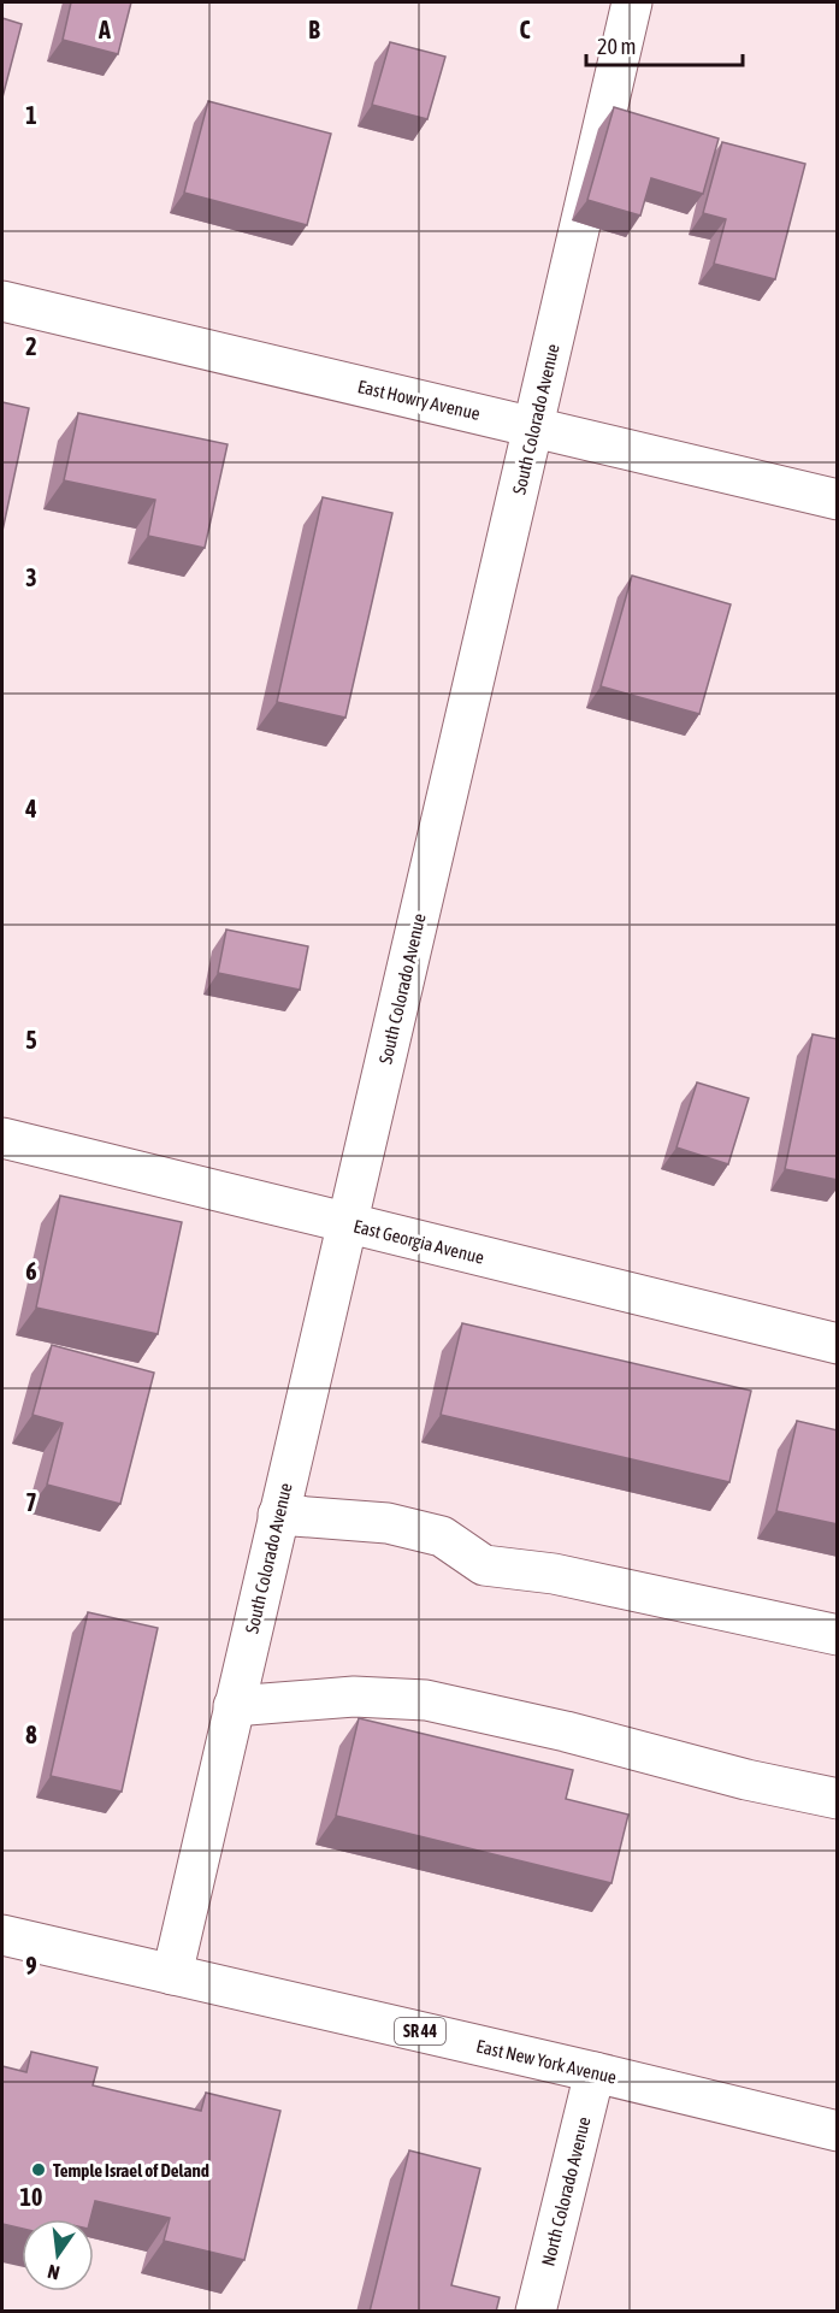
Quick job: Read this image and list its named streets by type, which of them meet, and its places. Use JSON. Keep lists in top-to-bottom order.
{
  "streets": {
    "street": [
      "East Howry Avenue",
      "South Colorado Avenue",
      "East Georgia Avenue",
      "SR 44",
      "East New York Avenue",
      "North Colorado Avenue"
    ]
  },
  "crossings": [
    ["East Howry Avenue", "South Colorado Avenue"],
    ["South Colorado Avenue", "East Georgia Avenue"],
    ["South Colorado Avenue", "East New York Avenue"],
    ["East New York Avenue", "North Colorado Avenue"]
  ],
  "places": ["Temple Israel of Deland"],
  "scale_bar": "20 m",
  "north": "bottom",
  "grid": {
    "columns": ["A", "B", "C"],
    "rows": [
      "1",
      "2",
      "3",
      "4",
      "5",
      "6",
      "7",
      "8",
      "9",
      "10"
    ]
  }
}
